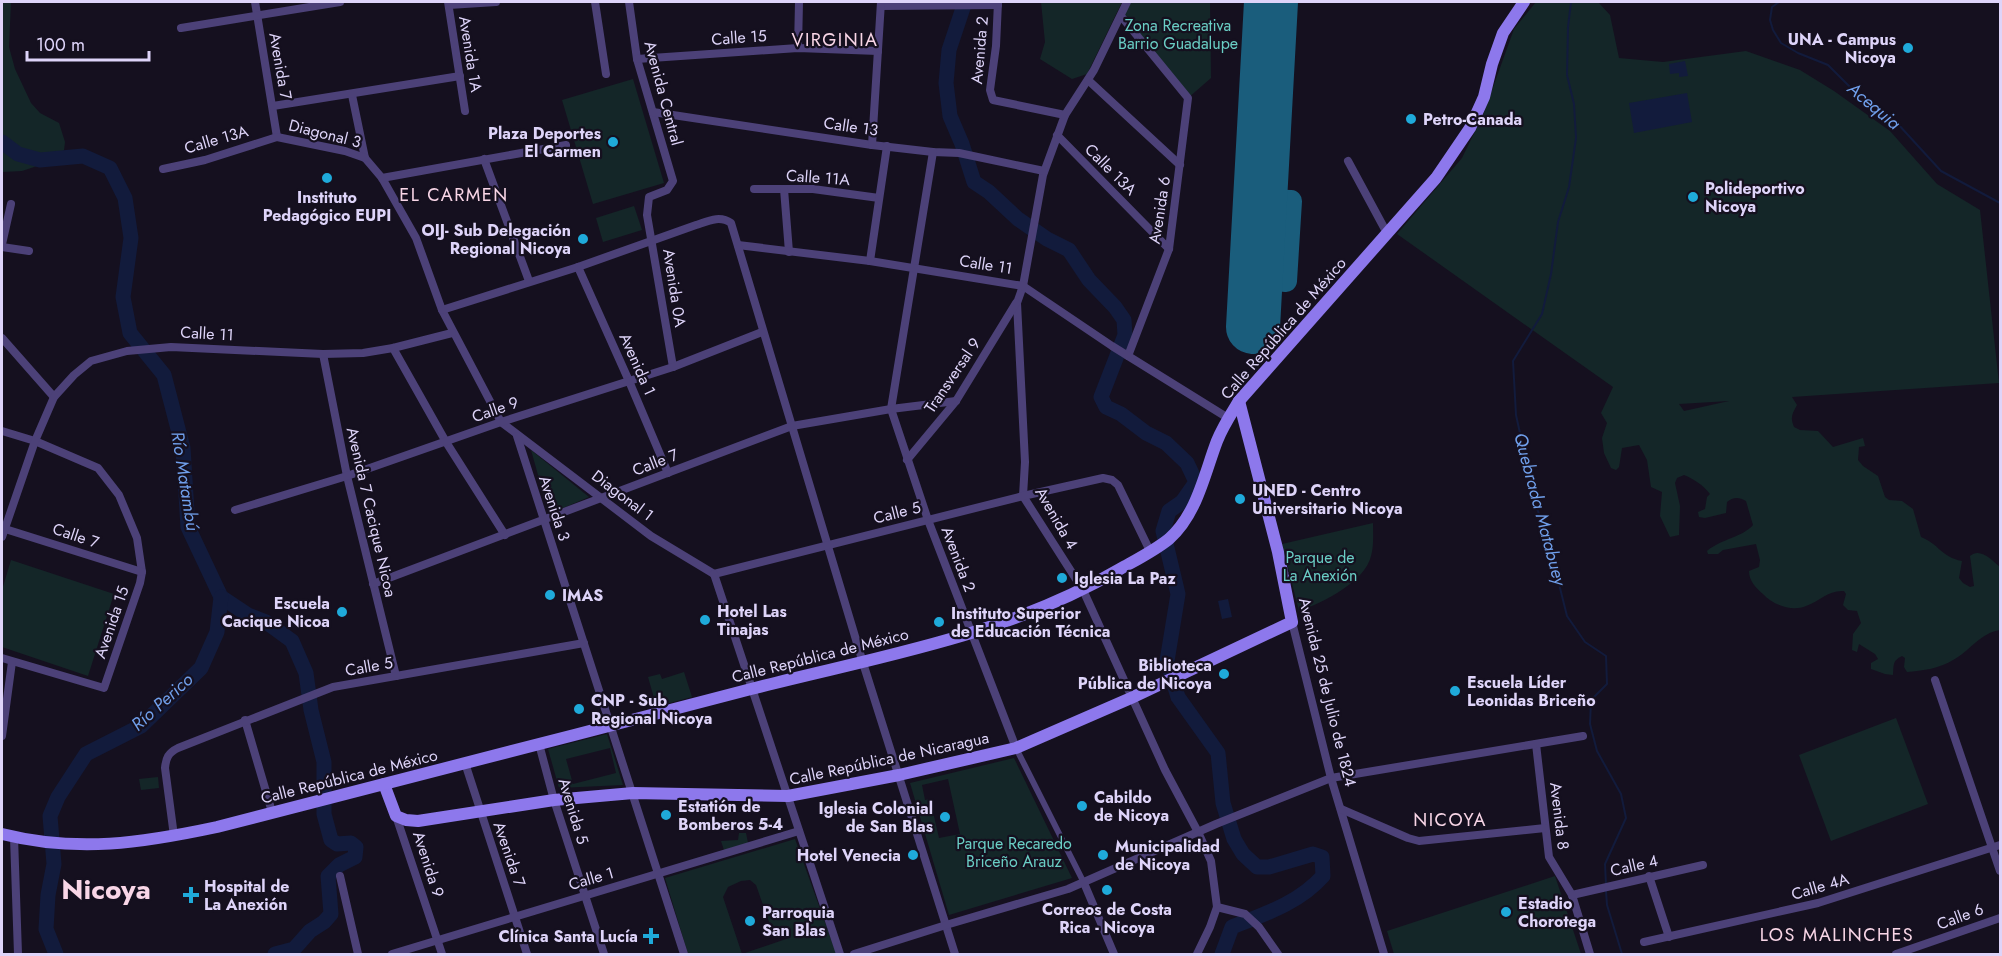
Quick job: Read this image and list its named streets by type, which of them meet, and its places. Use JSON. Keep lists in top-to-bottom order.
{
  "streets": {
    "main road": [
      "Calle República de México",
      "Avenida 25 de Julio de 1824",
      "Calle República de Nicaragua",
      "Avenida 9"
    ],
    "street": [
      "Calle 15",
      "Avenida 2",
      "Avenida 1A",
      "Avenida 7",
      "Avenida Central",
      "Calle 13",
      "Diagonal 3",
      "Calle 13A",
      "Calle 11A",
      "Avenida 6",
      "Calle 11",
      "Avenida 0A",
      "Avenida 1",
      "Transversal 9",
      "Calle 9",
      "Calle 7",
      "Diagonal 1",
      "Avenida 3",
      "Avenida 7 Cacique Nicoa",
      "Calle 5",
      "Avenida 4",
      "Avenida 15",
      "Avenida 5",
      "Avenida 8",
      "Calle 4",
      "Calle 1",
      "Calle 4A",
      "Calle 6"
    ]
  },
  "crossings": [
    ["Calle 15", "Avenida Central"],
    ["Avenida 2", "Calle 13"],
    ["Avenida 2", "Calle 11"],
    ["Avenida 2", "Calle República de México"],
    ["Avenida 2", "Transversal 9"],
    ["Avenida 2", "Calle 7"],
    ["Avenida 2", "Calle 5"],
    ["Avenida 2", "Avenida 4"],
    ["Avenida 2", "Calle República de Nicaragua"],
    ["Avenida 7", "Diagonal 3"],
    ["Avenida 7", "Calle 13A"],
    ["Avenida 7", "Calle República de México"],
    ["Avenida 7", "Calle República de Nicaragua"],
    ["Avenida 7", "Calle 1"],
    ["Avenida Central", "Calle 13"],
    ["Avenida Central", "Avenida 0A"],
    ["Calle 13", "Avenida 4"],
    ["Diagonal 3", "Calle 13A"],
    ["Calle 13A", "Avenida 6"],
    ["Calle 13A", "Avenida 4"],
    ["Avenida 6", "Calle 11"],
    ["Avenida 6", "Avenida 4"],
    ["Calle 11", "Calle República de México"],
    ["Calle 11", "Calle 7"],
    ["Calle 11", "Avenida 7 Cacique Nicoa"],
    ["Calle 11", "Avenida 4"],
    ["Calle 11", "Avenida 15"],
    ["Avenida 0A", "Calle 9"],
    ["Calle República de México", "Avenida 3"],
    ["Calle República de México", "Calle 5"],
    ["Calle República de México", "Avenida 4"],
    ["Calle República de México", "Avenida 25 de Julio de 1824"],
    ["Calle República de México", "Avenida 5"],
    ["Calle República de México", "Avenida 9"],
    ["Avenida 1", "Calle 9"],
    ["Avenida 1", "Calle 7"],
    ["Transversal 9", "Calle 7"],
    ["Transversal 9", "Avenida 4"],
    ["Calle 9", "Avenida 7 Cacique Nicoa"],
    ["Calle 7", "Diagonal 1"],
    ["Calle 7", "Avenida 3"],
    ["Calle 7", "Avenida 7 Cacique Nicoa"],
    ["Calle 7", "Avenida 15"],
    ["Diagonal 1", "Avenida 3"],
    ["Diagonal 1", "Calle 5"],
    ["Avenida 3", "Calle 5"],
    ["Avenida 3", "Calle República de Nicaragua"],
    ["Avenida 3", "Calle 1"],
    ["Avenida 7 Cacique Nicoa", "Calle 5"],
    ["Calle 5", "Avenida 4"],
    ["Avenida 4", "Calle República de Nicaragua"],
    ["Avenida 25 de Julio de 1824", "Calle República de Nicaragua"],
    ["Calle República de Nicaragua", "Avenida 5"],
    ["Calle República de Nicaragua", "Avenida 9"],
    ["Avenida 5", "Calle 1"],
    ["Avenida 8", "Calle 4"],
    ["Avenida 9", "Calle 1"]
  ],
  "districts": [
    "VIRGINIA",
    "EL CARMEN",
    "NICOYA",
    "Nicoya",
    "LOS MALINCHES"
  ],
  "water": [
    "Acequia",
    "Río Matambú",
    "Quebrada Matabuey",
    "Río Perico"
  ],
  "parks": ["Zona Recreativa Barrio Guadalupe", "Parque de La Anexión", "Parque Recaredo Briceño Arauz"],
  "places": {
    "other": [
      "UNA - Campus Nicoya",
      "Petro-Canada",
      "Plaza Deportes El Carmen",
      "Instituto Pedagógico EUPI",
      "Polideportivo Nicoya",
      "OIJ- Sub Delegación Regional Nicoya",
      "UNED - Centro Universitario Nicoya",
      "Iglesia La Paz",
      "IMAS",
      "Escuela Cacique Nicoa",
      "Hotel Las Tinajas",
      "Instituto Superior de Educación Técnica",
      "Biblioteca Pública de Nicoya",
      "Escuela Líder Leonidas Briceño",
      "CNP - Sub Regional Nicoya",
      "Cabildo de Nicoya",
      "Estatión de Bomberos 5-4",
      "Iglesia Colonial de San Blas",
      "Hotel Venecia",
      "Municipalidad de Nicoya",
      "Correos de Costa Rica - Nicoya",
      "Estadio Chorotega",
      "Parroquia San Blas"
    ],
    "health": ["Hospital de La Anexión", "Clínica Santa Lucía"]
  },
  "scale_bar": "100 m"
}
